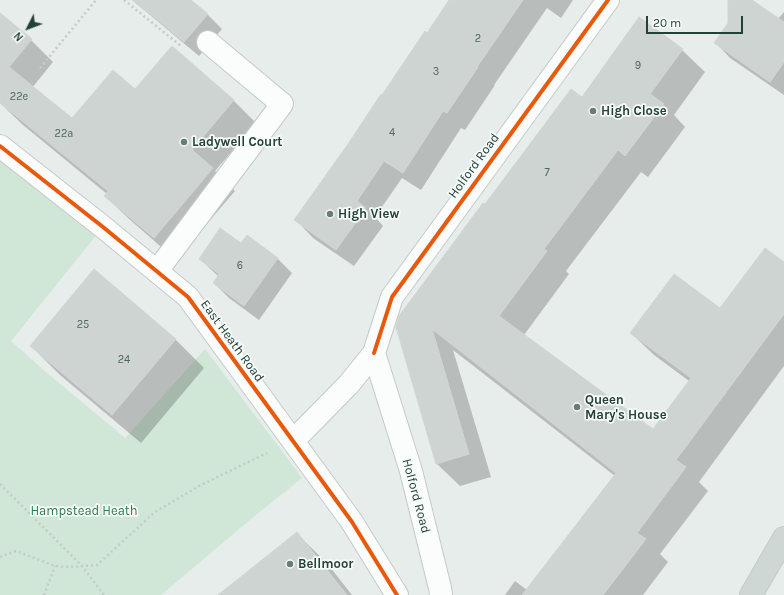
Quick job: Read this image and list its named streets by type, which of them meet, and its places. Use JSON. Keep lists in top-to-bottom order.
{
  "streets": {
    "street": ["Holford Road", "East Heath Road"]
  },
  "crossings": [
    ["Holford Road", "East Heath Road"]
  ],
  "parks": ["Hampstead Heath"],
  "places": [
    "High Close",
    "Ladywell Court",
    "High View",
    "Queen Mary's House",
    "Bellmoor"
  ],
  "house_numbers": [
    "2",
    "9",
    "3",
    "22e",
    "4",
    "22a",
    "7",
    "6",
    "25",
    "24"
  ],
  "scale_bar": "20 m",
  "north": "bottom left"
}
